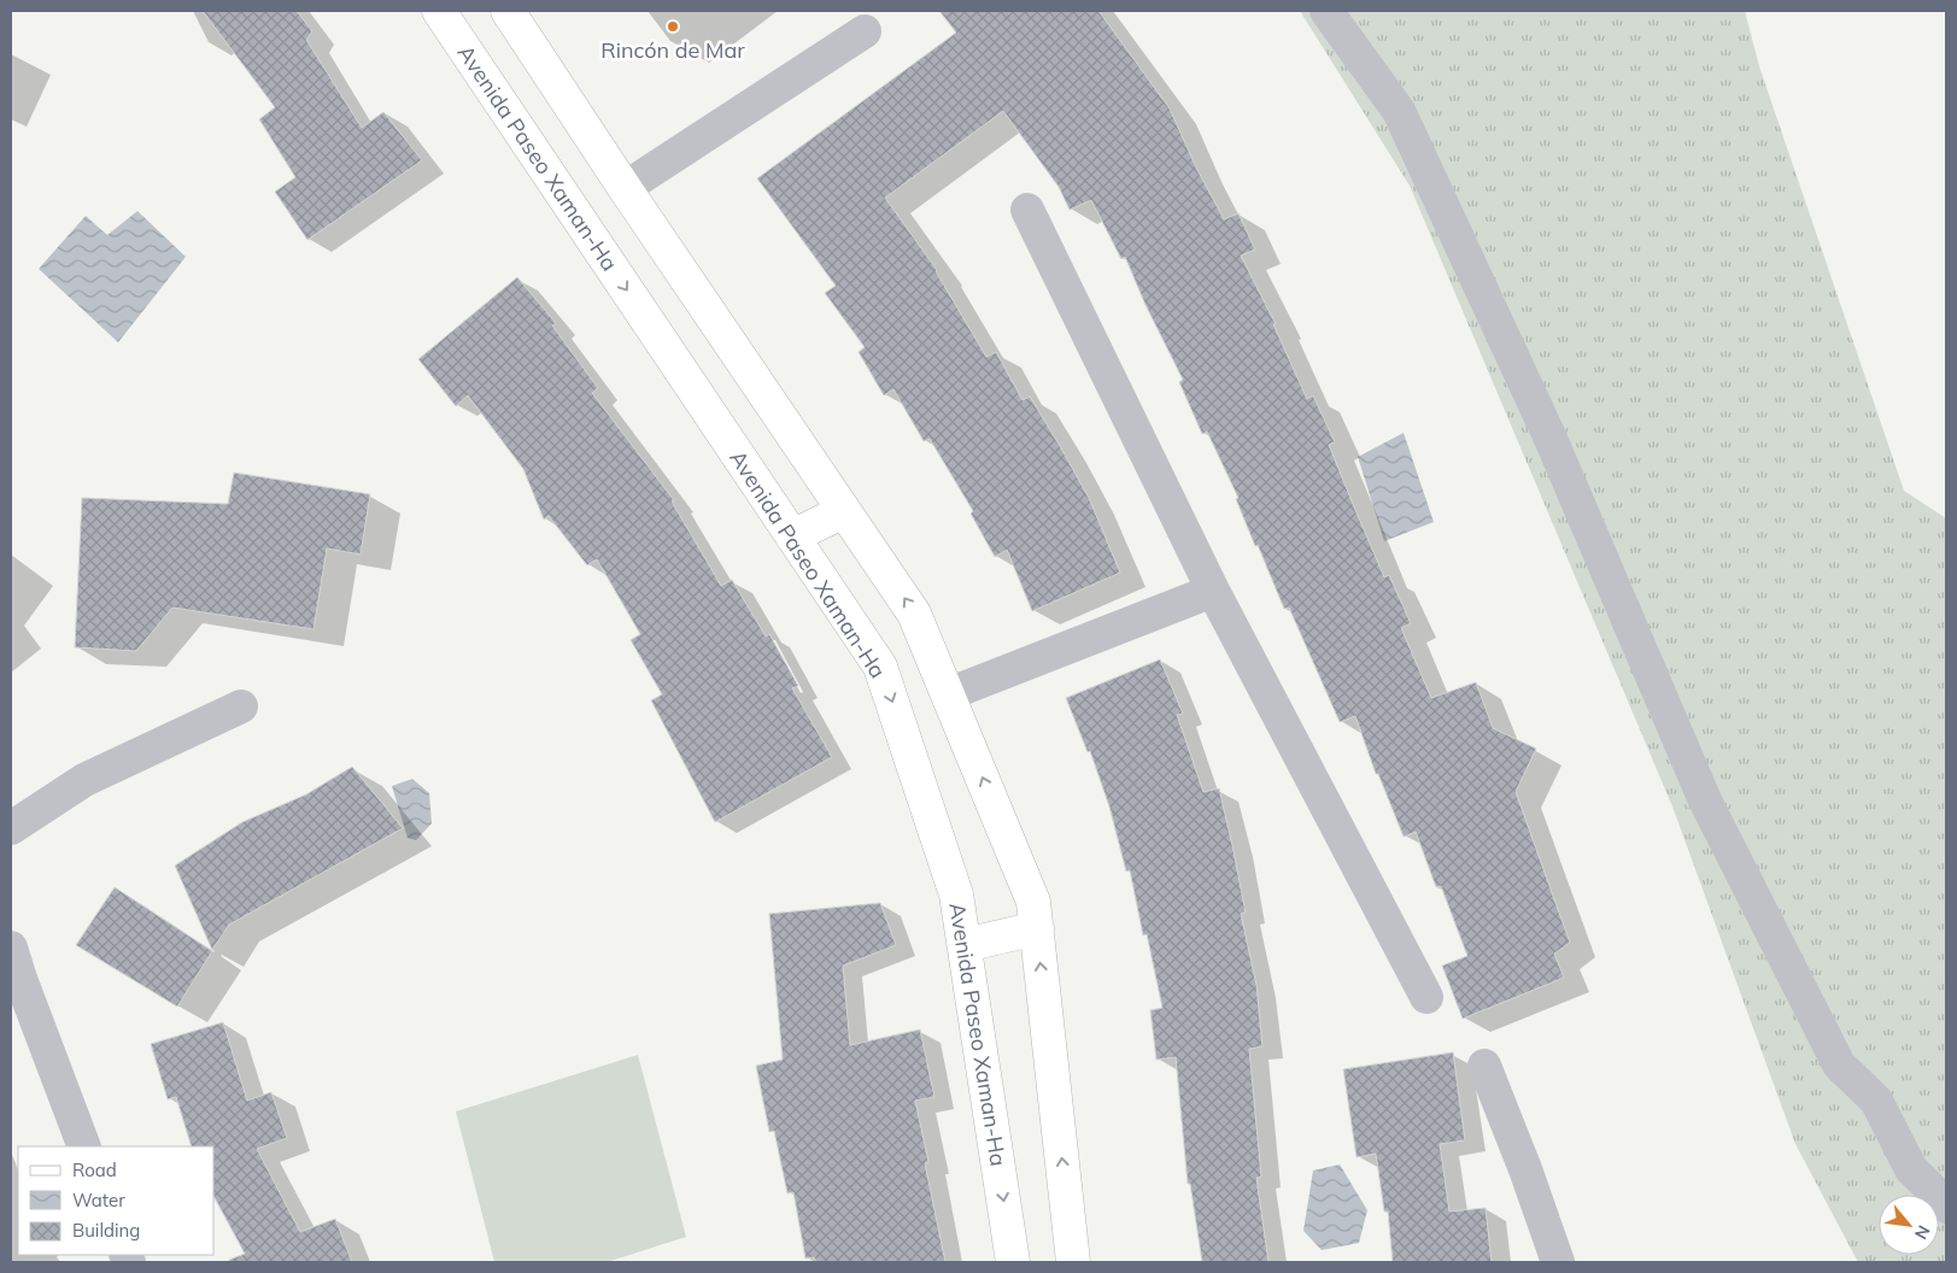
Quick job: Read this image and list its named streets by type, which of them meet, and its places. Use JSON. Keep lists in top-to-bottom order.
{
  "streets": {
    "main road": ["Avenida Paseo Xaman-Ha"]
  },
  "places": ["Rincón de Mar"],
  "legend": ["Road", "Water", "Building"],
  "north": "bottom right"
}
